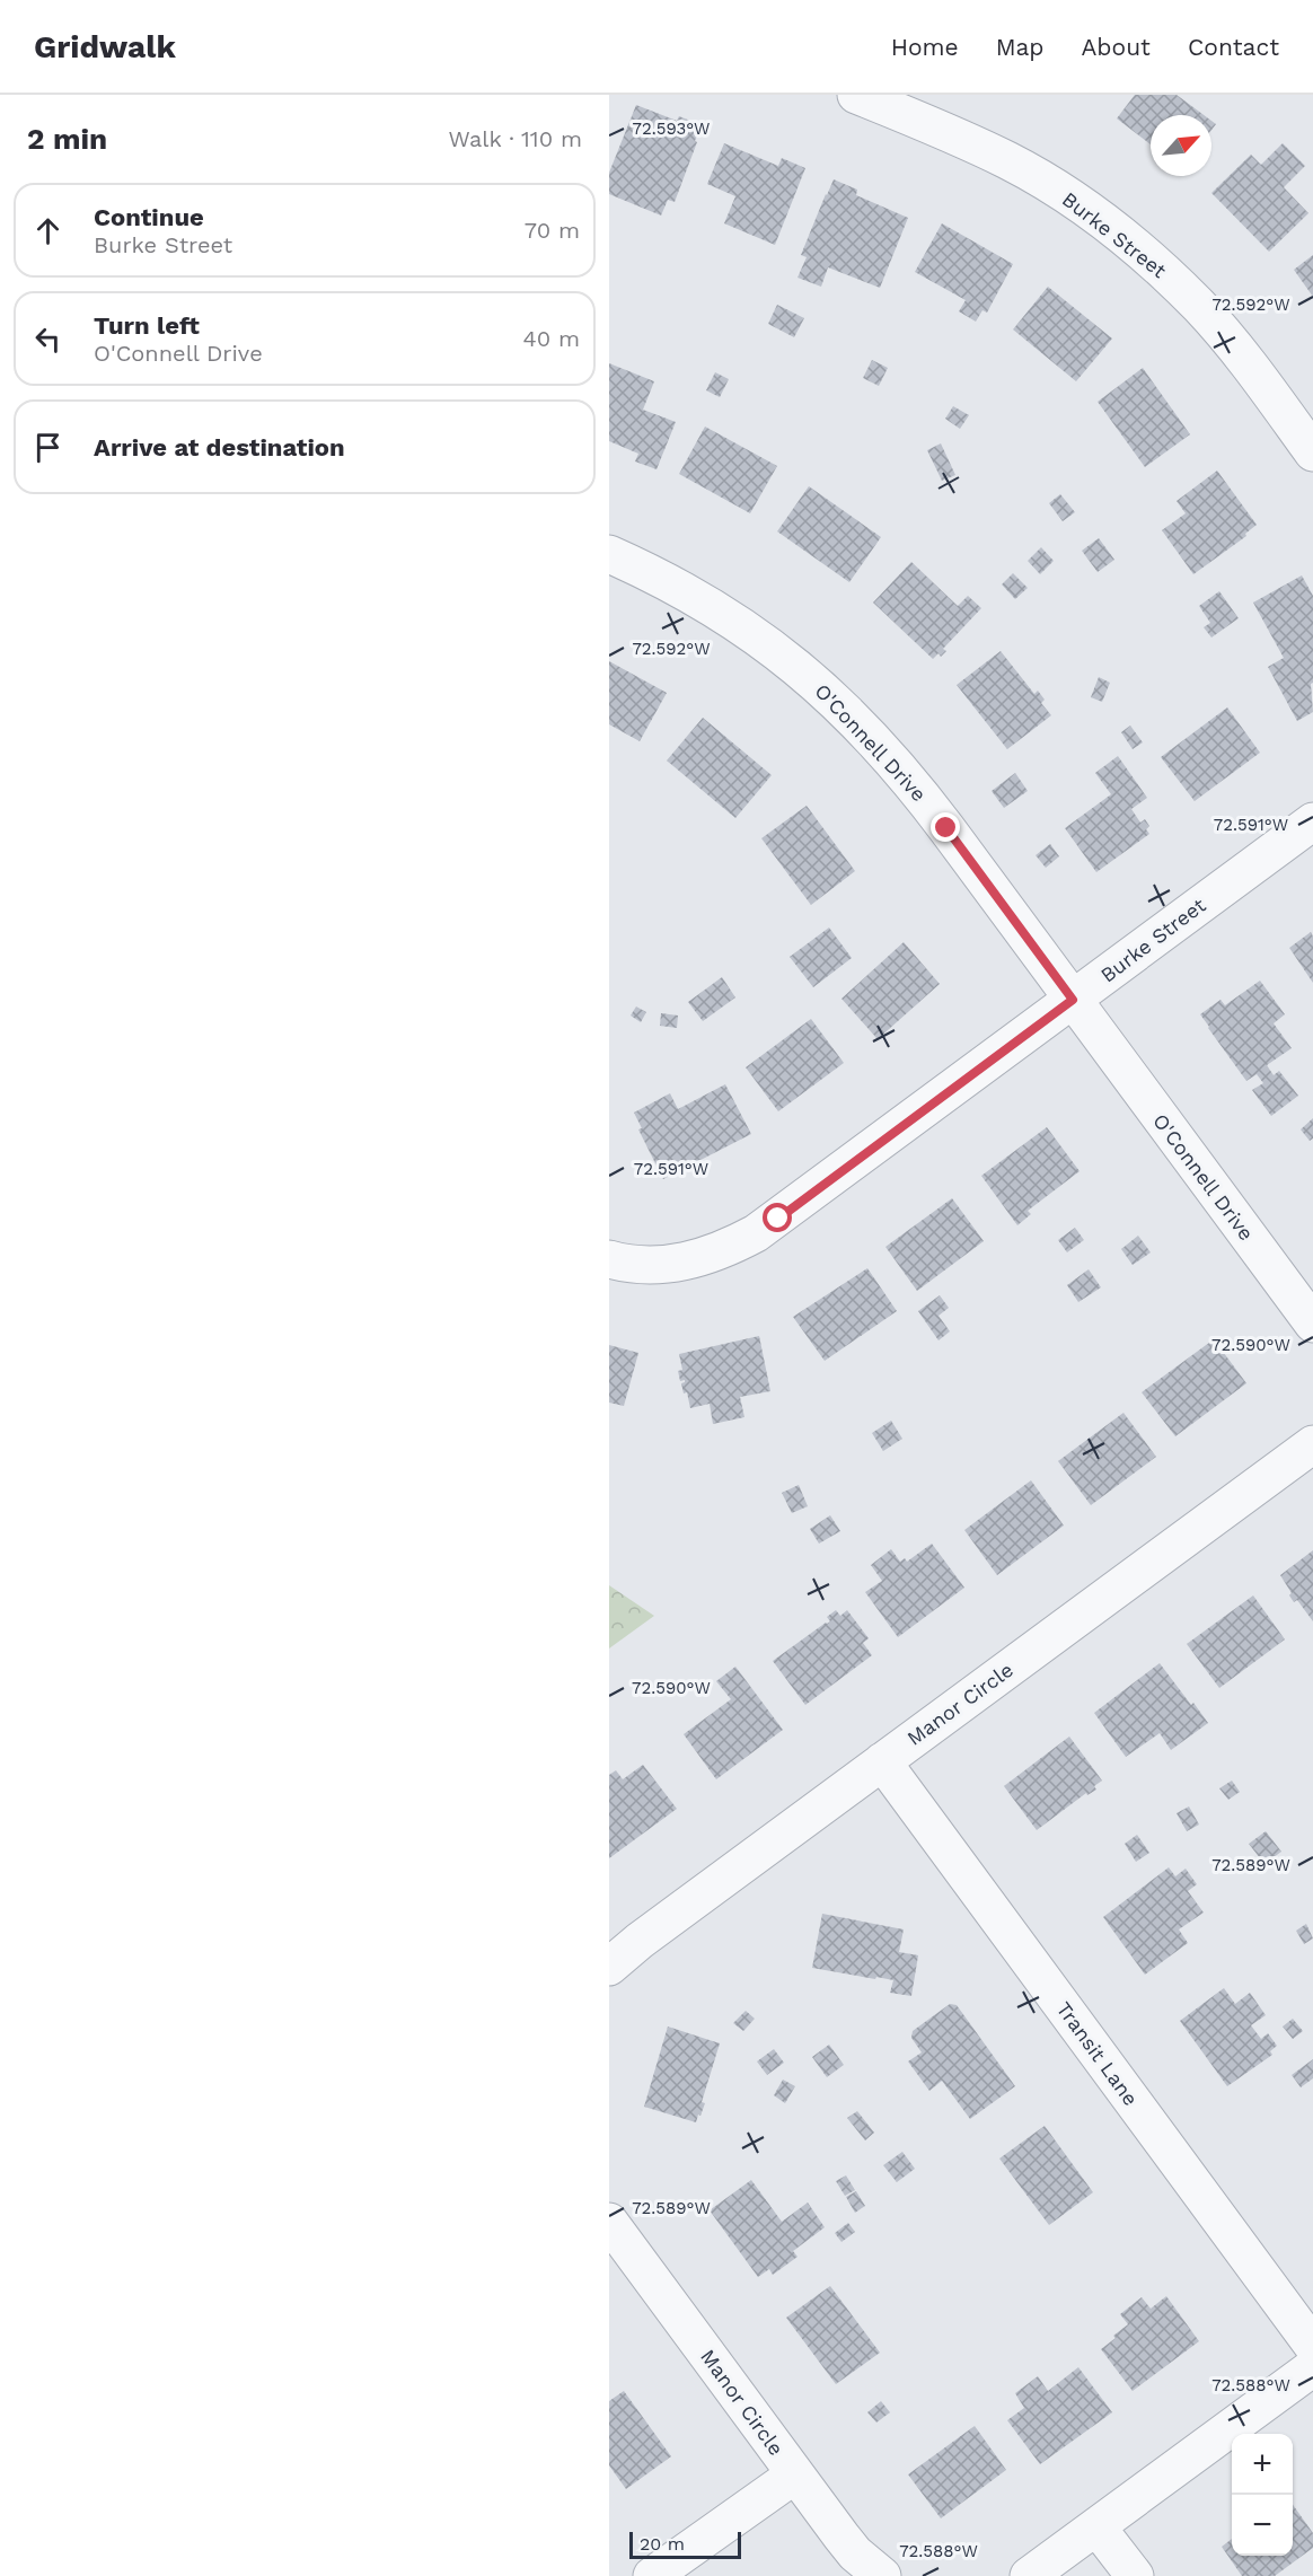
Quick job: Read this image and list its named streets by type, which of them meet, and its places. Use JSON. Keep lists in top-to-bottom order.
{
  "streets": {
    "street": [
      "Burke Street",
      "O'Connell Drive",
      "Manor Circle",
      "Transit Lane"
    ]
  },
  "crossings": [
    ["Burke Street", "O'Connell Drive"],
    ["Manor Circle", "Transit Lane"]
  ],
  "scale_bar": "20 m",
  "north": "top right",
  "page": {
    "header": "Gridwalk",
    "nav": [
      "Home",
      "Map",
      "About",
      "Contact"
    ],
    "heading": ["2 min", "Walk · 110 m"],
    "list": [
      ["Continue", "Burke Street", "70 m"],
      ["Turn left", "O'Connell Drive", "40 m"],
      "Arrive at destination"
    ],
    "map_buttons": ["+", "−"],
    "scale": "20 m"
  },
  "coordinates": [
    "72.593°W",
    "72.592°W",
    "72.591°W",
    "72.590°W",
    "72.589°W",
    "72.588°W"
  ]
}
